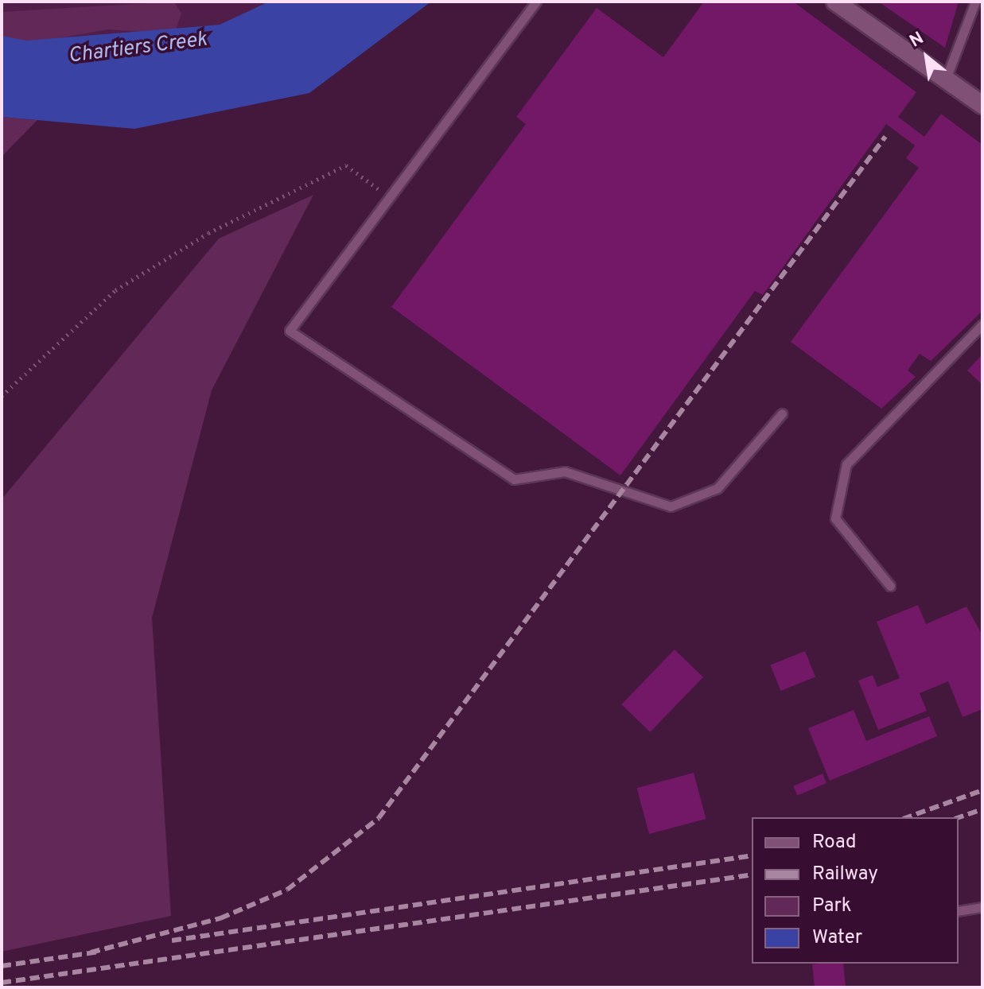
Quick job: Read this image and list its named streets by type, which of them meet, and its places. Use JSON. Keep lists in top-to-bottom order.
{
  "water": ["Chartiers Creek"],
  "legend": [
    "Road",
    "Railway",
    "Park",
    "Water"
  ],
  "north": "top left"
}
